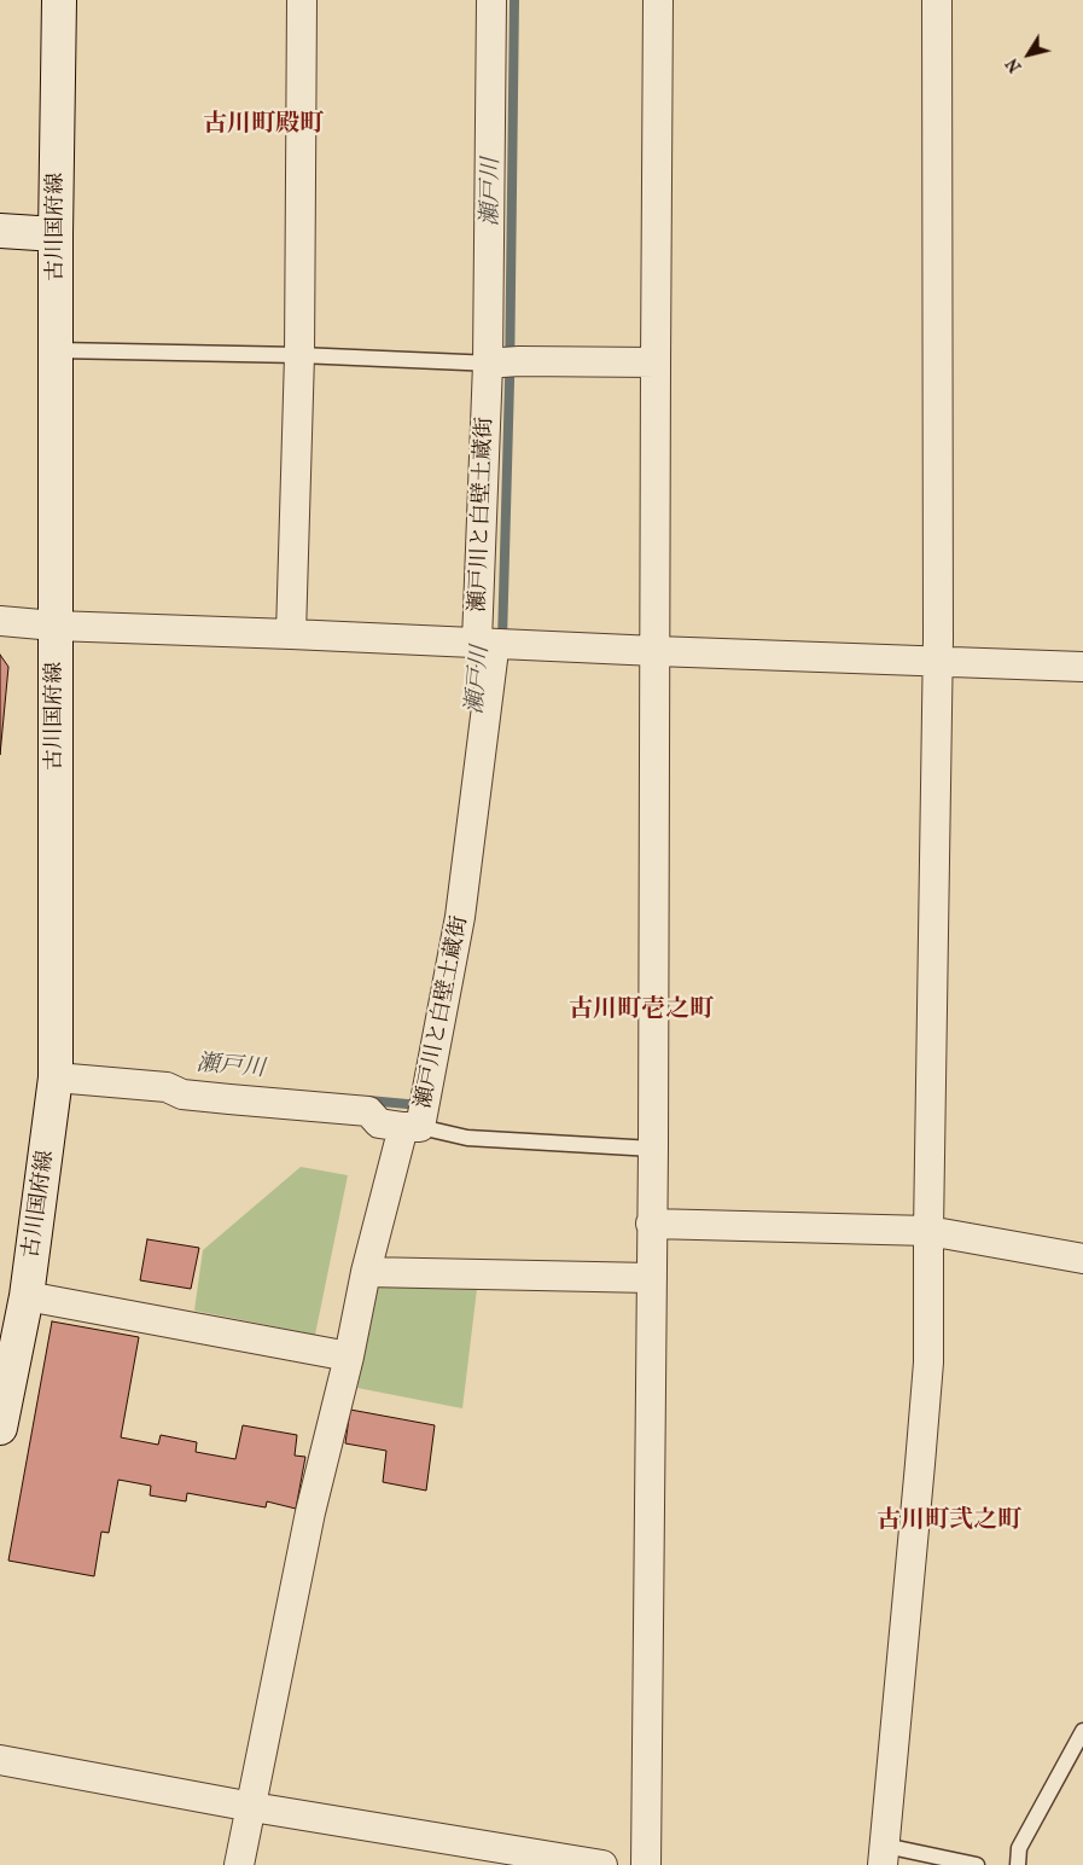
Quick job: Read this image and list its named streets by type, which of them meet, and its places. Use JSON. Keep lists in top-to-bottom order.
{
  "streets": {
    "main road": ["古川国府線"],
    "street": ["瀬戸川と白壁土蔵街"]
  },
  "districts": ["古川町殿町", "古川町壱之町", "古川町弐之町"],
  "water": ["瀬戸川"],
  "north": "bottom left"
}
